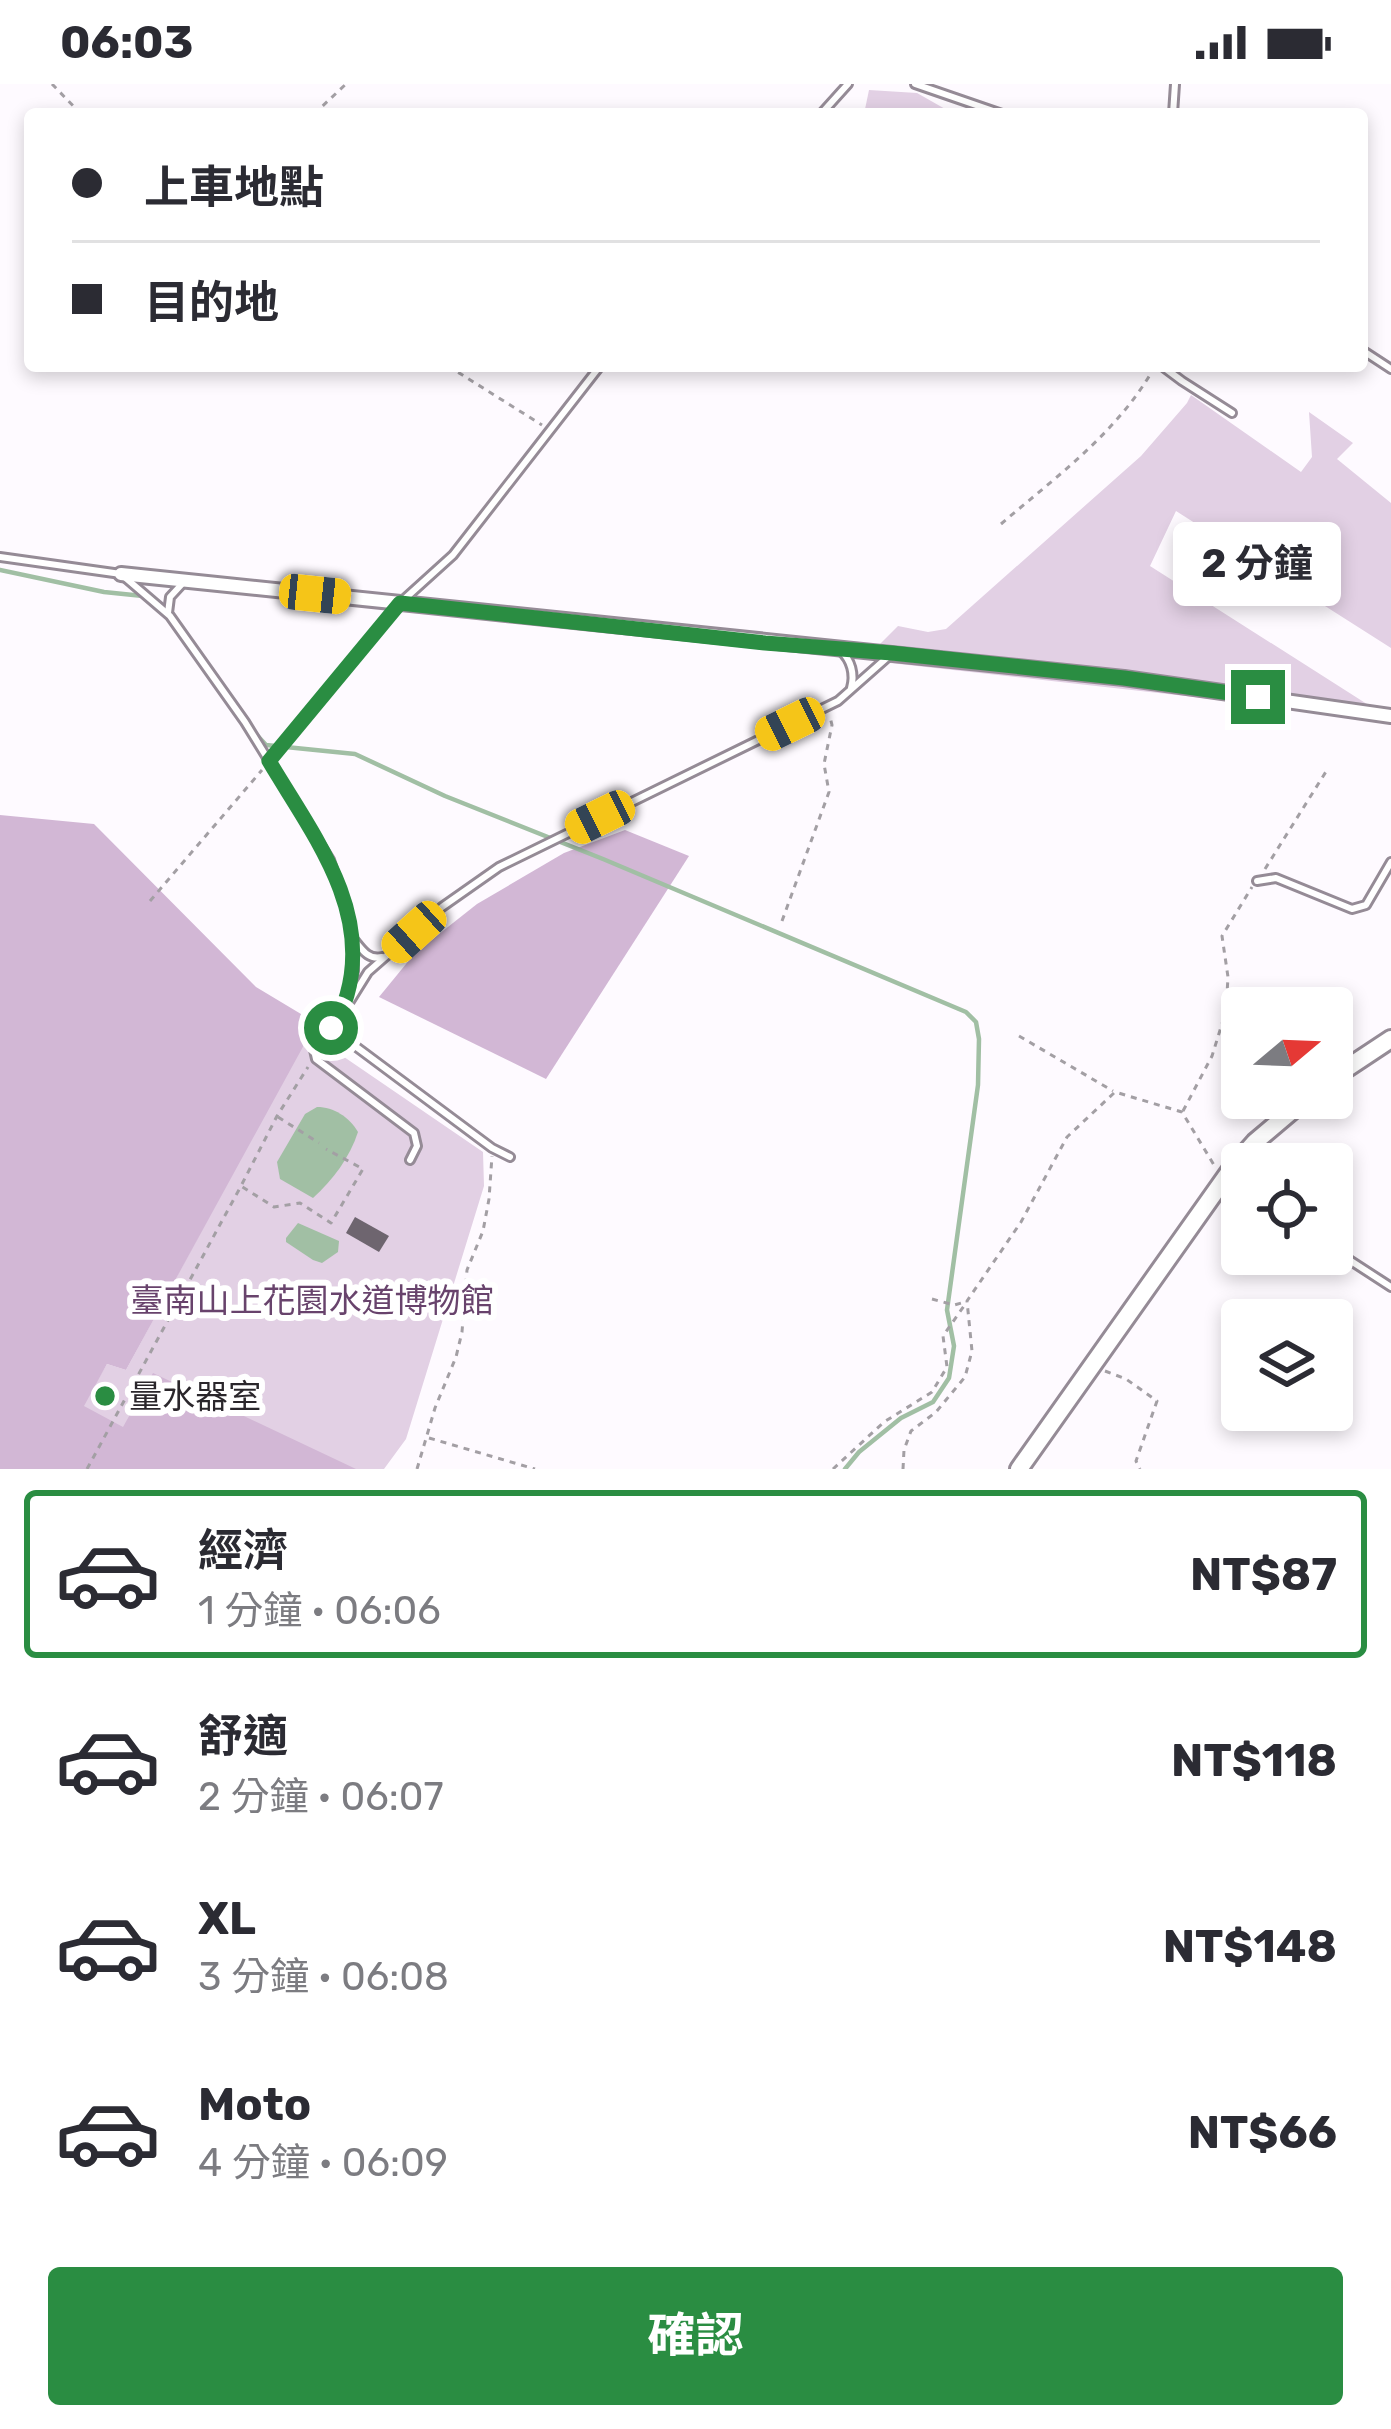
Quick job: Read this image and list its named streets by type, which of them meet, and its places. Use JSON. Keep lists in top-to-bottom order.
{
  "parks": ["臺南山上花園水道博物館"],
  "places": ["量水器室"],
  "north": "right",
  "page": {
    "status": "06:03",
    "banner": ["上車地點", "目的地"],
    "bubble": "2 分鐘",
    "list": [
      {
        "name": "經濟",
        "note": "1 分鐘 · 06:06",
        "value": "NT$87"
      },
      {
        "name": "舒適",
        "note": "2 分鐘 · 06:07",
        "value": "NT$118"
      },
      {
        "name": "XL",
        "note": "3 分鐘 · 06:08",
        "value": "NT$148"
      },
      {
        "name": "Moto",
        "note": "4 分鐘 · 06:09",
        "value": "NT$66"
      }
    ],
    "buttons": "確認"
  }
}
